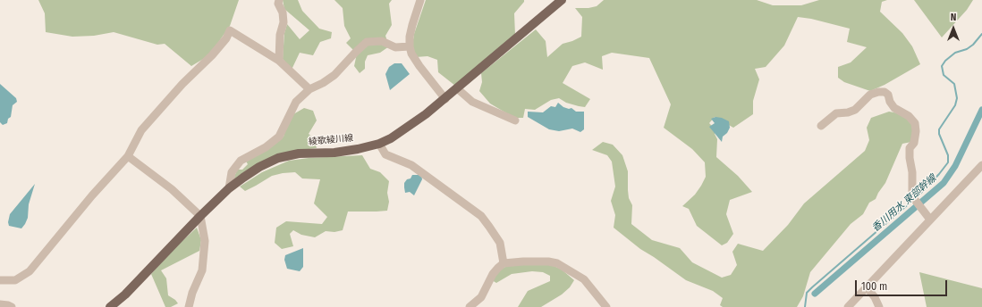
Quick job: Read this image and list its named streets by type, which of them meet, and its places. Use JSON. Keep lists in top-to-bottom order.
{
  "streets": {
    "main road": ["綾歌綾川線"]
  },
  "water": ["香川用水 東部幹線"],
  "scale_bar": "100 m",
  "north": "top"
}
